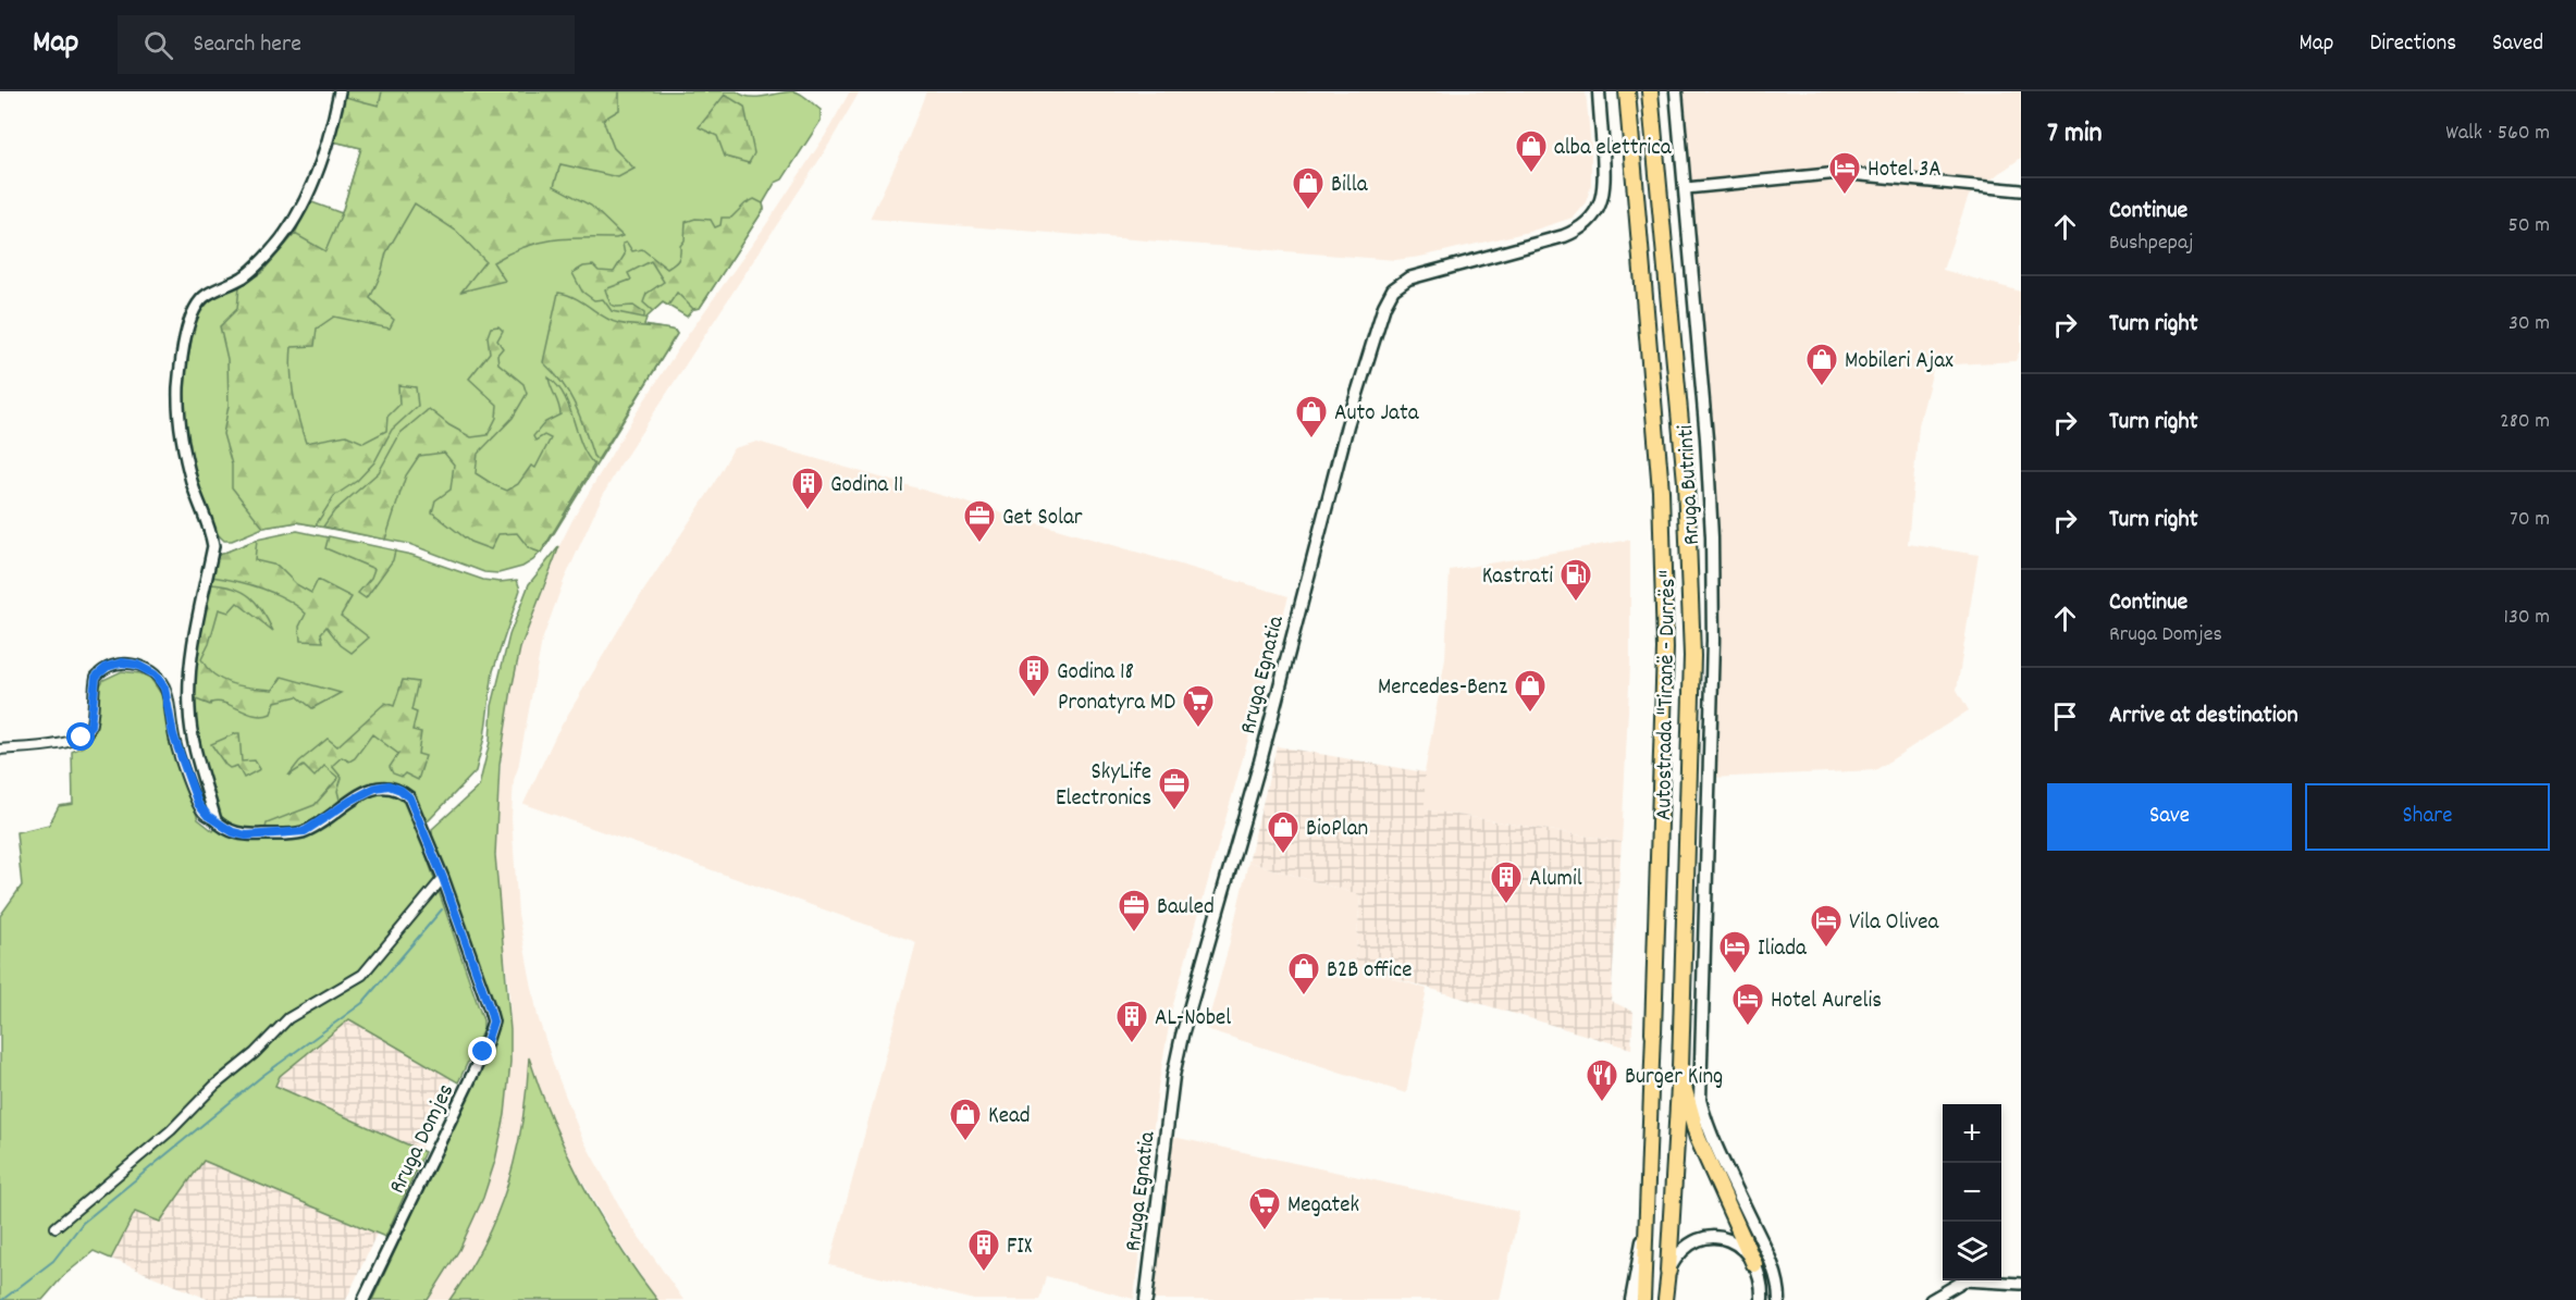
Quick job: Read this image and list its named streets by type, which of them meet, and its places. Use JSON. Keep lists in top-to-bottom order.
{
  "streets": {
    "highway": ["Autostrada \"Tiranë - Durrës\""],
    "main road": ["Rruga Butrinti", "Rruga Egnatia"],
    "street": ["Rruga Domjes"]
  },
  "places": {
    "shop": [
      "alba elettrica",
      "Billa",
      "Mobileri Ajax",
      "Auto Jata",
      "Mercedes-Benz",
      "BioPlan",
      "B2B office",
      "Kead"
    ],
    "hotel": [
      "Hotel 3A",
      "Vila Olivea",
      "Iliada",
      "Hotel Aurelis"
    ],
    "building": [
      "Godina 11",
      "Godina 18",
      "Alumil",
      "AL-Nobel",
      "FIX"
    ],
    "office": ["Get Solar", "SkyLife Electronics", "Bauled"],
    "fuel station": ["Kastrati"],
    "supermarket": ["Pronatyra MD", "Megatek"],
    "restaurant": ["Burger King"]
  },
  "page": {
    "header": "Map",
    "search": "Search here",
    "nav": ["Map", "Directions", "Saved"],
    "heading": ["7 min", "Walk · 560 m"],
    "list": [
      ["Continue", "Bushpepaj", "50 m"],
      ["Turn right", "30 m"],
      ["Turn right", "280 m"],
      ["Turn right", "70 m"],
      ["Continue", "Rruga Domjes", "130 m"],
      "Arrive at destination"
    ],
    "buttons": ["Save", "Share"],
    "map_buttons": ["+", "−"]
  }
}
